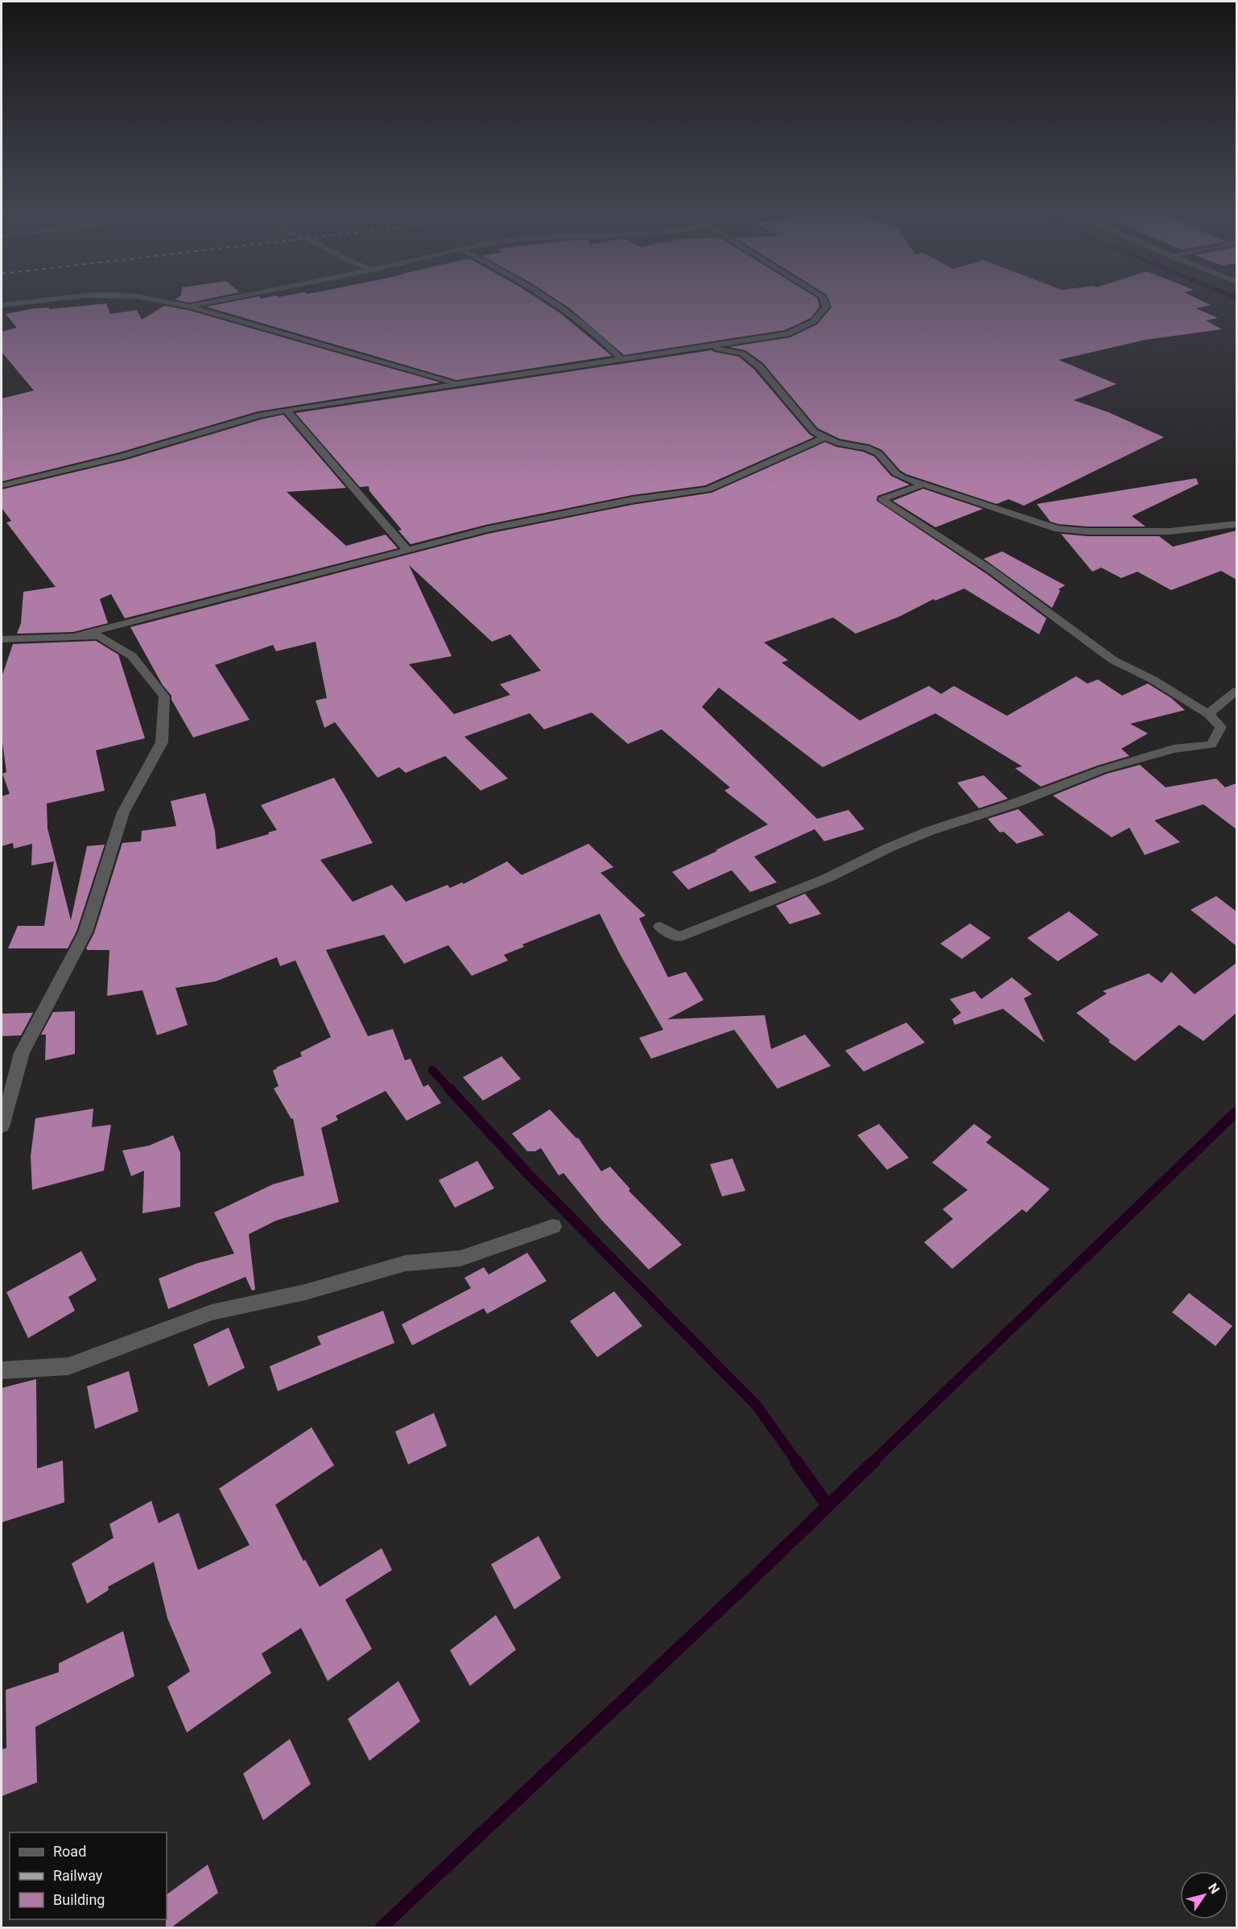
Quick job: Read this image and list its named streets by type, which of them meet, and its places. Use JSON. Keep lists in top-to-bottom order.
{
  "legend": ["Road", "Railway", "Building"],
  "north": "top right"
}
